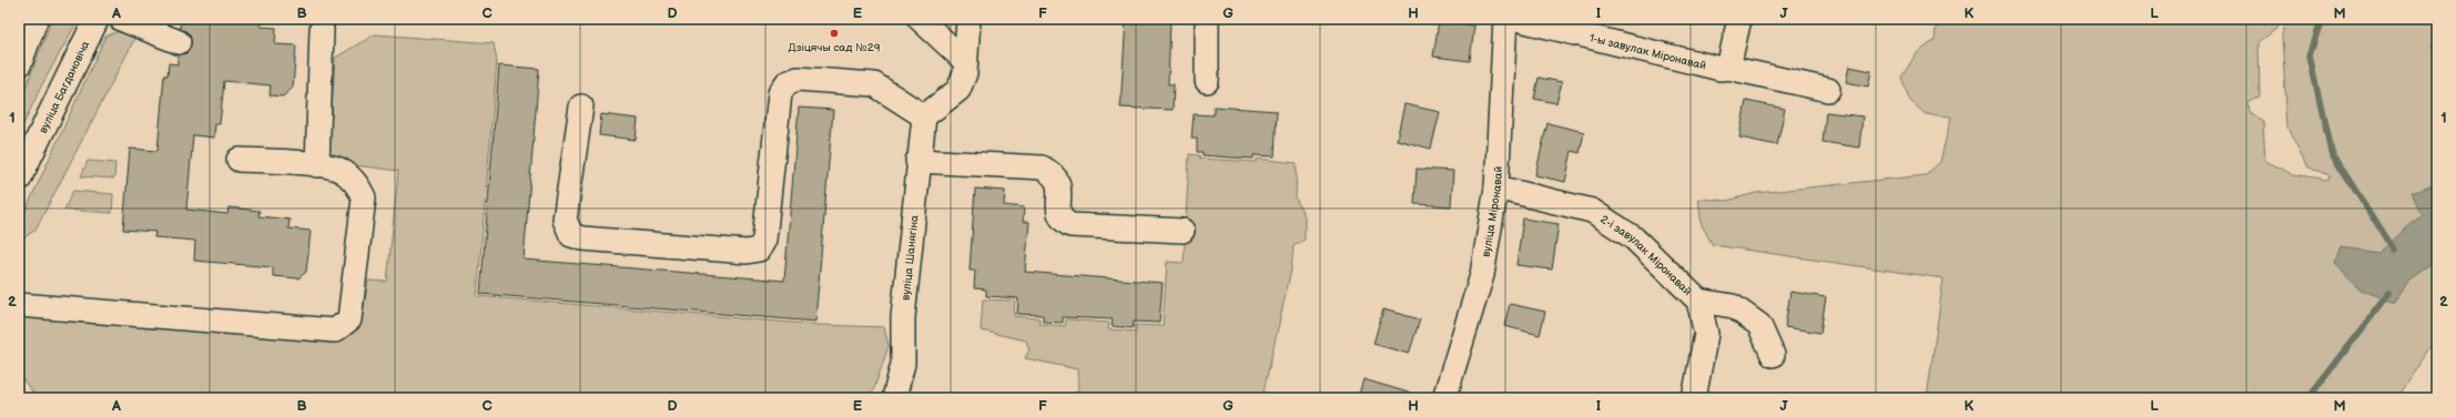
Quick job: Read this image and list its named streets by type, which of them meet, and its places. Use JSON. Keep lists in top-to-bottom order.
{
  "streets": {
    "main road": ["вуліца Багдановіча"],
    "street": [
      "1-ы завулак Міронавай",
      "вуліца Міронавай",
      "2-і завулак Міронавай",
      "вуліца Шанягіна"
    ]
  },
  "crossings": [
    ["вуліца Міронавай", "2-і завулак Міронавай"]
  ],
  "places": ["Дзіцячы сад №29"],
  "grid": {
    "columns": [
      "A",
      "B",
      "C",
      "D",
      "E",
      "F",
      "G",
      "H",
      "I",
      "J",
      "K",
      "L",
      "M"
    ],
    "rows": ["1", "2"]
  }
}
